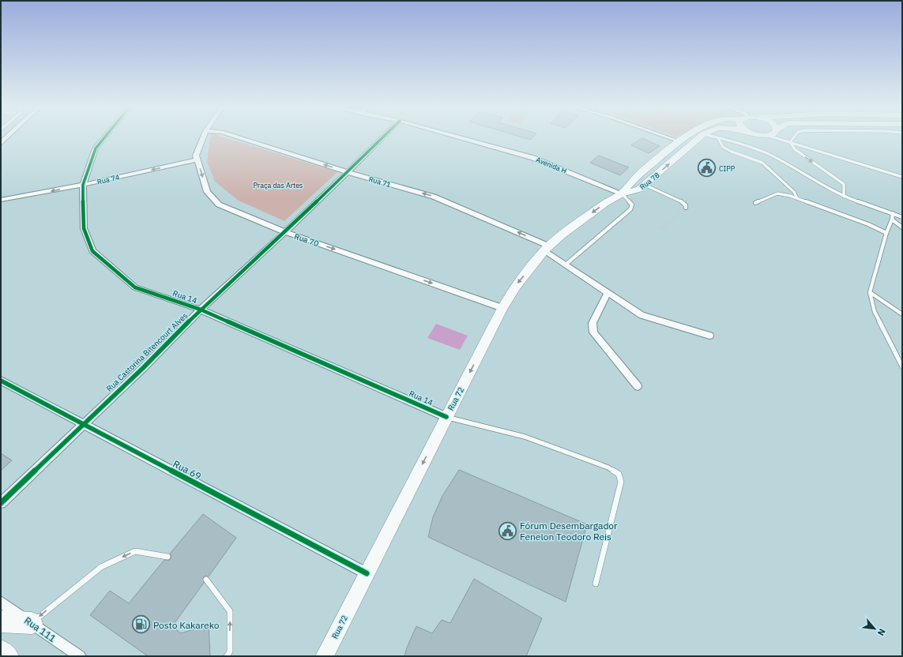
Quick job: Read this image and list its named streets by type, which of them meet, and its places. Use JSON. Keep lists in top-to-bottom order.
{
  "streets": {
    "main road": ["Rua 78", "Rua 72"],
    "street": [
      "Avenida H",
      "Rua 74",
      "Rua 71",
      "Rua 70",
      "Rua 14",
      "Rua Castorina Bitencourt Alves",
      "Rua 69",
      "Rua 111"
    ]
  },
  "crossings": [
    ["Avenida H", "Rua 78"],
    ["Avenida H", "Rua 72"],
    ["Rua 74", "Rua 70"],
    ["Rua 74", "Rua 14"],
    ["Rua 78", "Rua 72"],
    ["Rua 71", "Rua Castorina Bitencourt Alves"],
    ["Rua 71", "Rua 72"],
    ["Rua 70", "Rua Castorina Bitencourt Alves"],
    ["Rua 70", "Rua 72"],
    ["Rua 14", "Rua Castorina Bitencourt Alves"],
    ["Rua 14", "Rua 72"],
    ["Rua Castorina Bitencourt Alves", "Rua 69"],
    ["Rua 72", "Rua 69"]
  ],
  "one_way": [
    "Rua 74",
    "Rua 71",
    "Rua 70",
    "Rua 72"
  ],
  "parks": ["Praça das Artes"],
  "places": {
    "public building": ["CIPP", "Fórum Desembargador Fenelon Teodoro Reis"],
    "fuel station": ["Posto Kakareko"]
  },
  "north": "bottom right"
}
